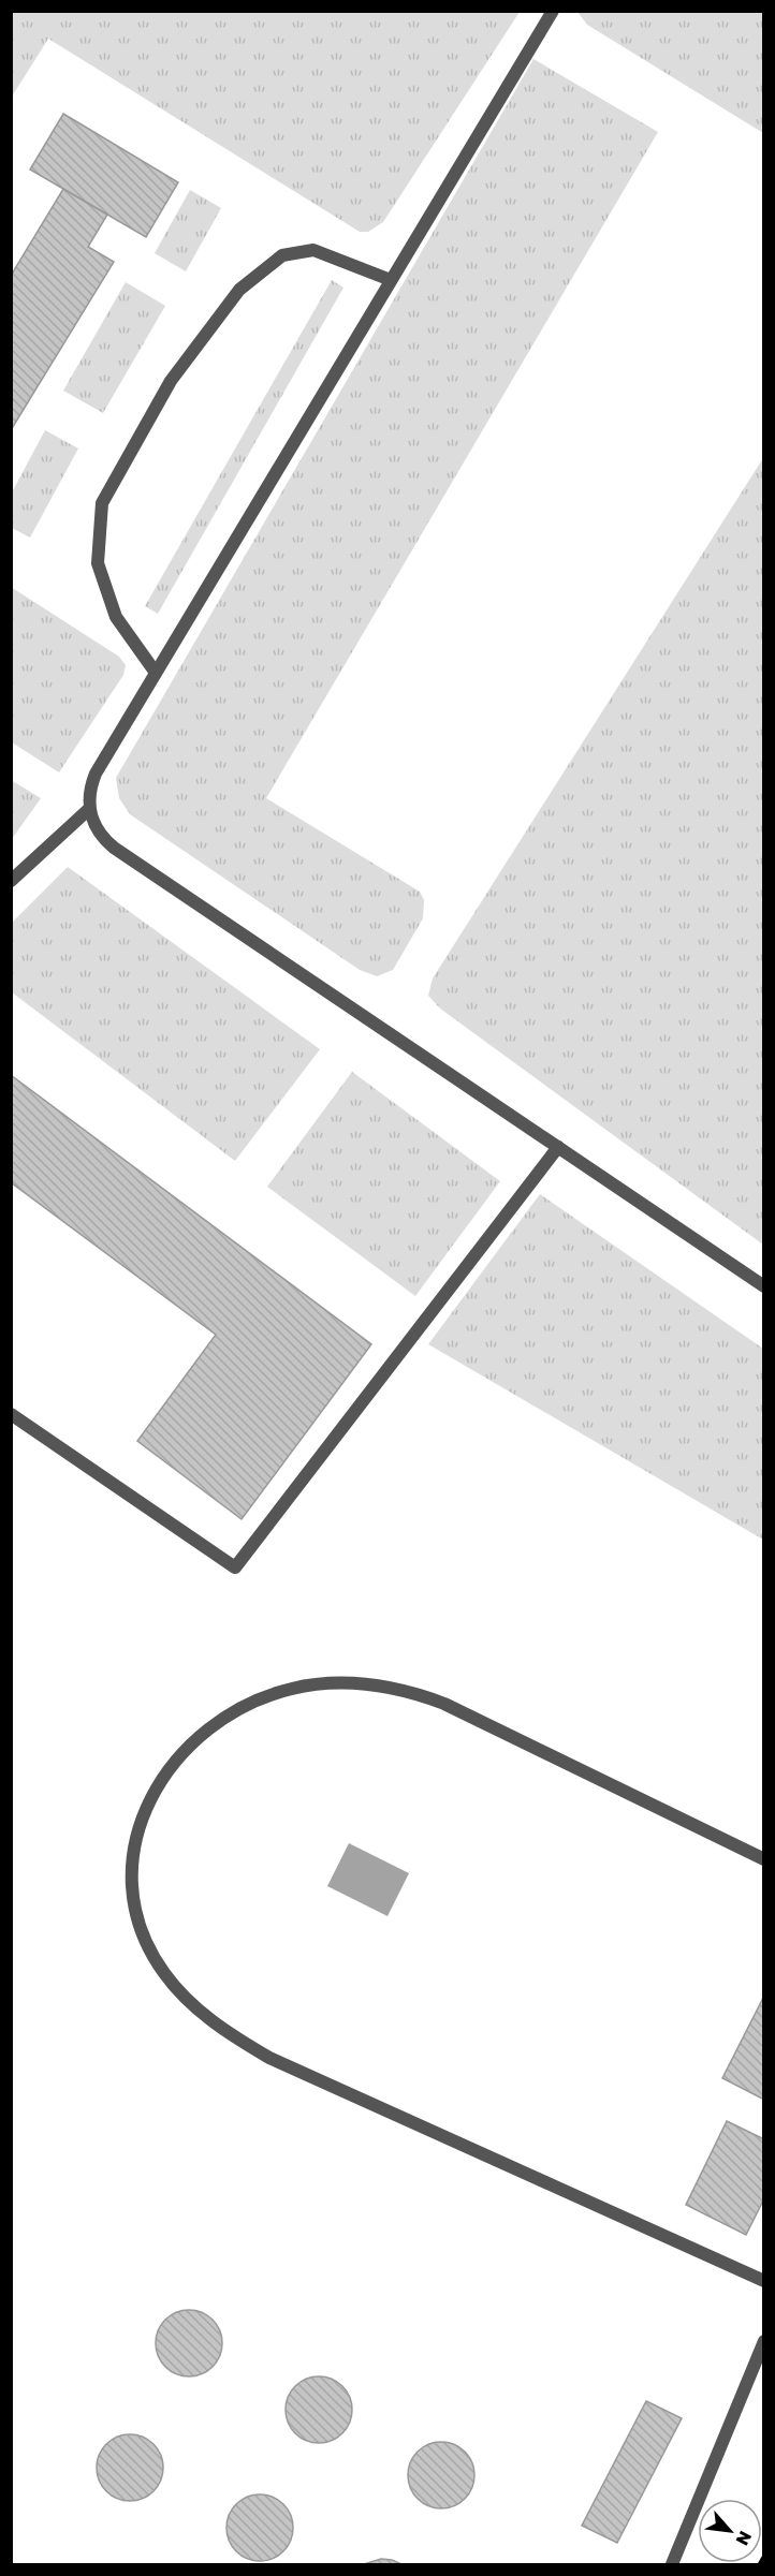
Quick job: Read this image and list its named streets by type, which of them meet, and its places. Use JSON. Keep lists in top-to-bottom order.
{
  "north": "bottom right"
}
